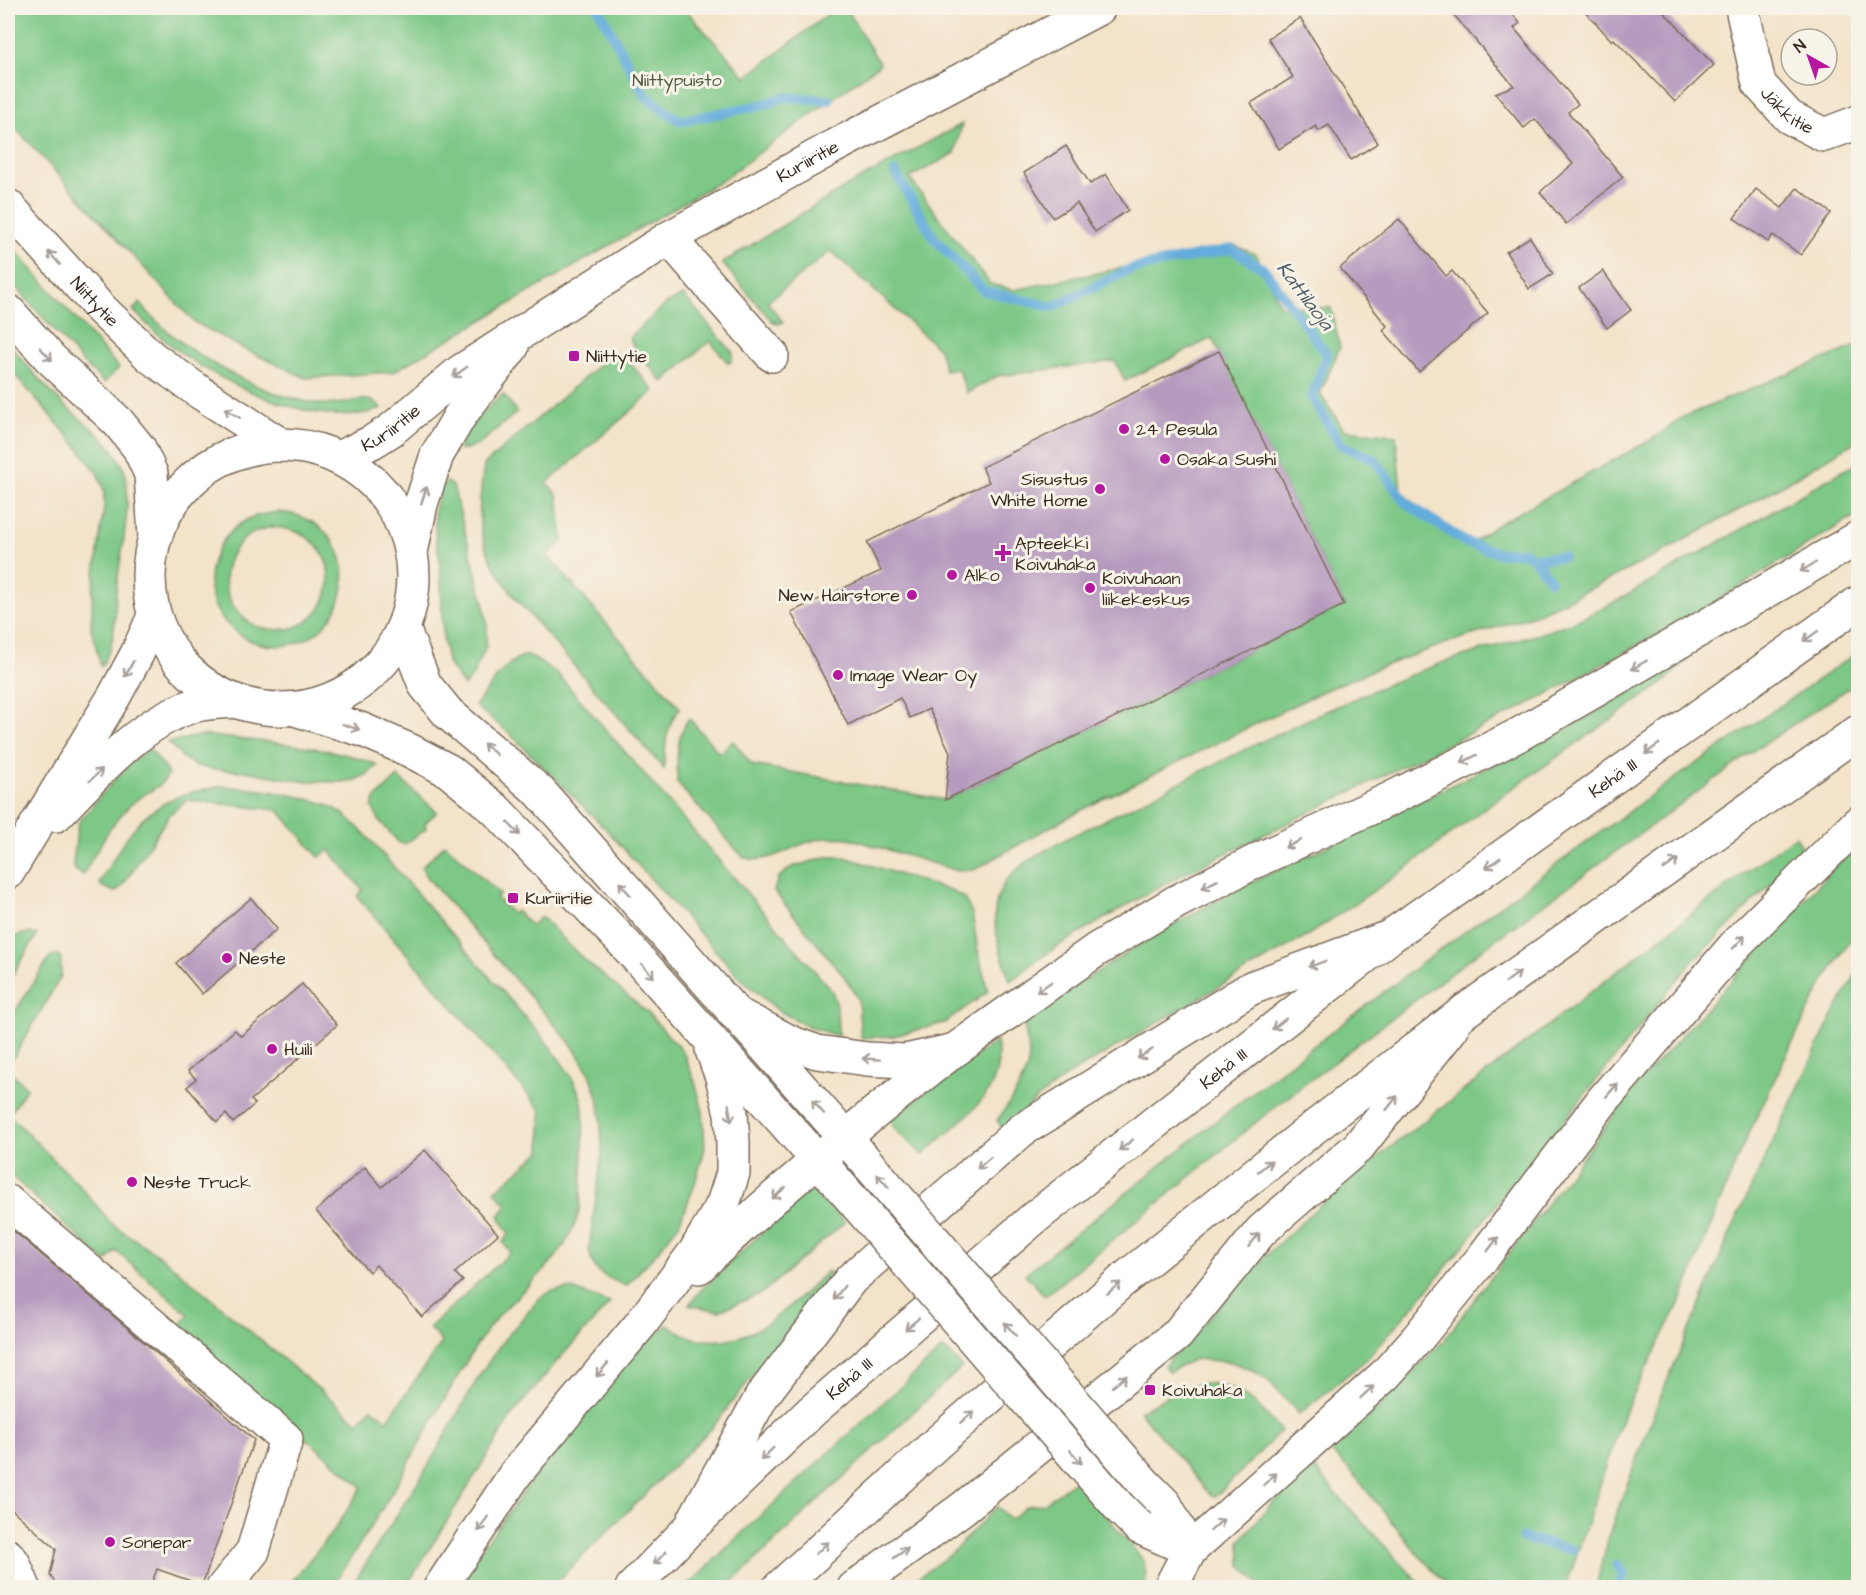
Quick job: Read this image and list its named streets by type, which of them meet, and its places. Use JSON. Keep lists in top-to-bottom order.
{
  "streets": {
    "main road": [
      "Jäkkitie",
      "Kuriiritie",
      "Niittytie",
      "Kehä III"
    ]
  },
  "water": ["Kattilaoja"],
  "parks": ["Niittypuisto"],
  "places": {
    "transit": ["Niittytie", "Kuriiritie", "Koivuhaka"],
    "other": [
      "24 Pesula",
      "Osaka Sushi",
      "Sisustus White Home",
      "Alko",
      "Koivuhaan liikekeskus",
      "New Hairstore",
      "Image Wear Oy",
      "Neste",
      "Huili",
      "Neste Truck",
      "Sonepar"
    ],
    "health": ["Apteekki Koivuhaka"]
  },
  "north": "top left"
}
